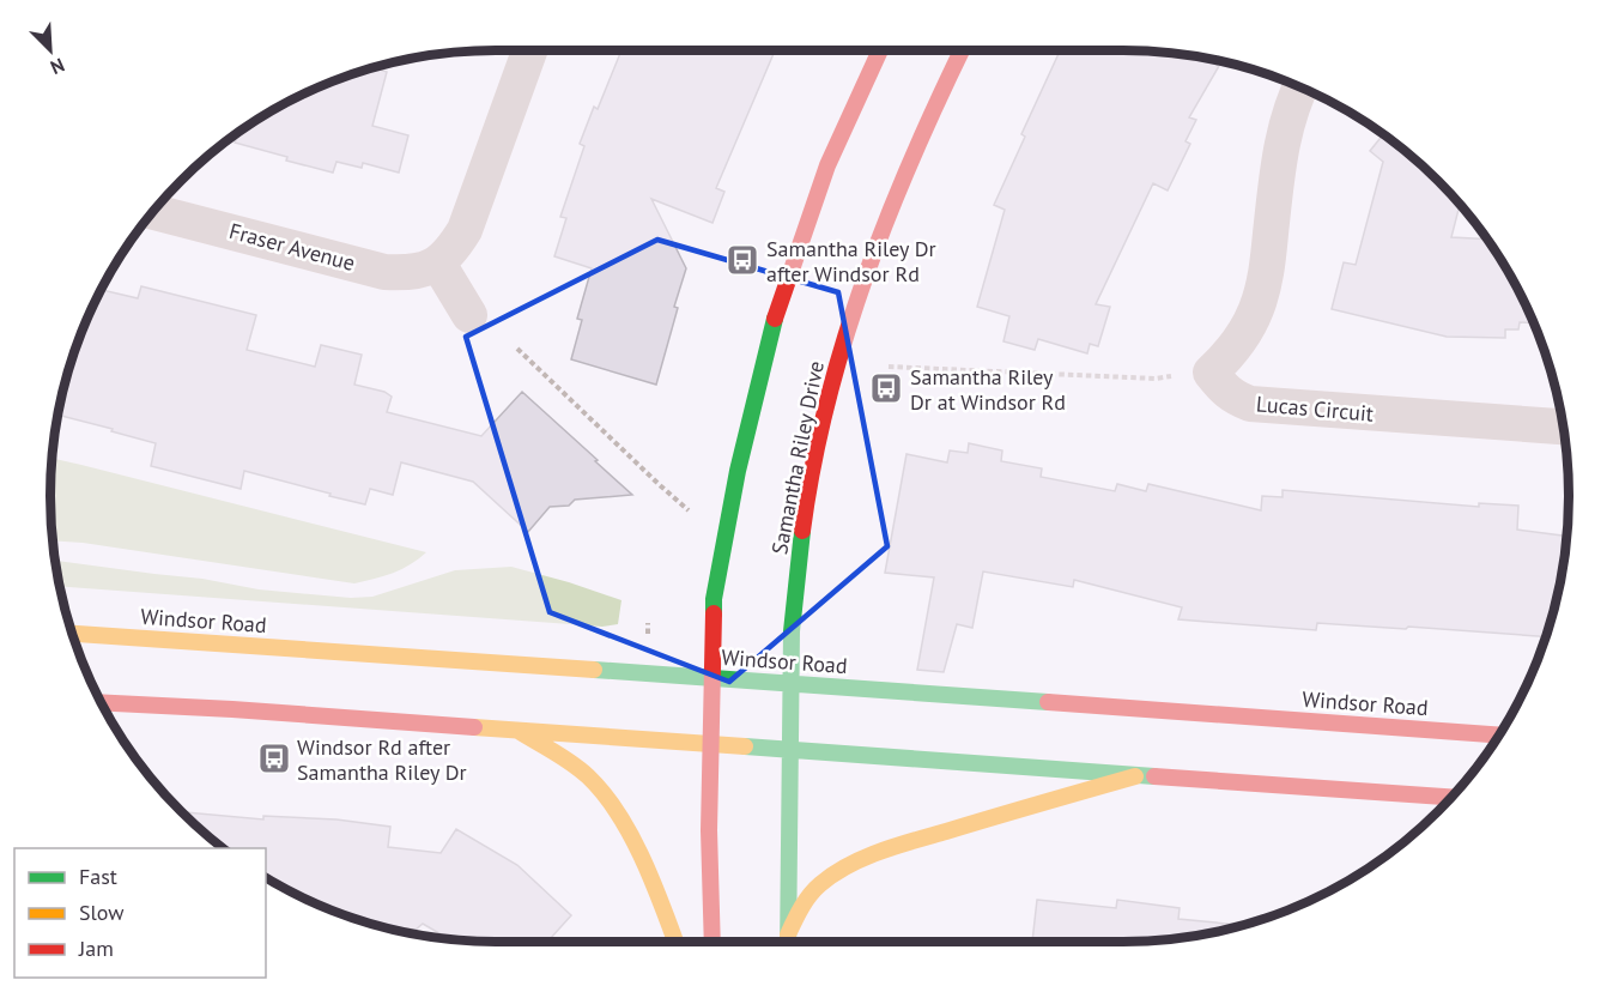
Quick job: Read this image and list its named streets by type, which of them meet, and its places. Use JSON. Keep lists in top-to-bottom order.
{
  "streets": {
    "main road": ["Samantha Riley Drive", "Windsor Road"],
    "street": ["Fraser Avenue", "Lucas Circuit"]
  },
  "crossings": [
    ["Samantha Riley Drive", "Windsor Road"]
  ],
  "places": {
    "bus stop": ["Samantha Riley Dr after Windsor Rd", "Samantha Riley Dr at Windsor Rd", "Windsor Rd after Samantha Riley Dr"]
  },
  "legend": ["Fast", "Slow", "Jam"],
  "north": "bottom right"
}
